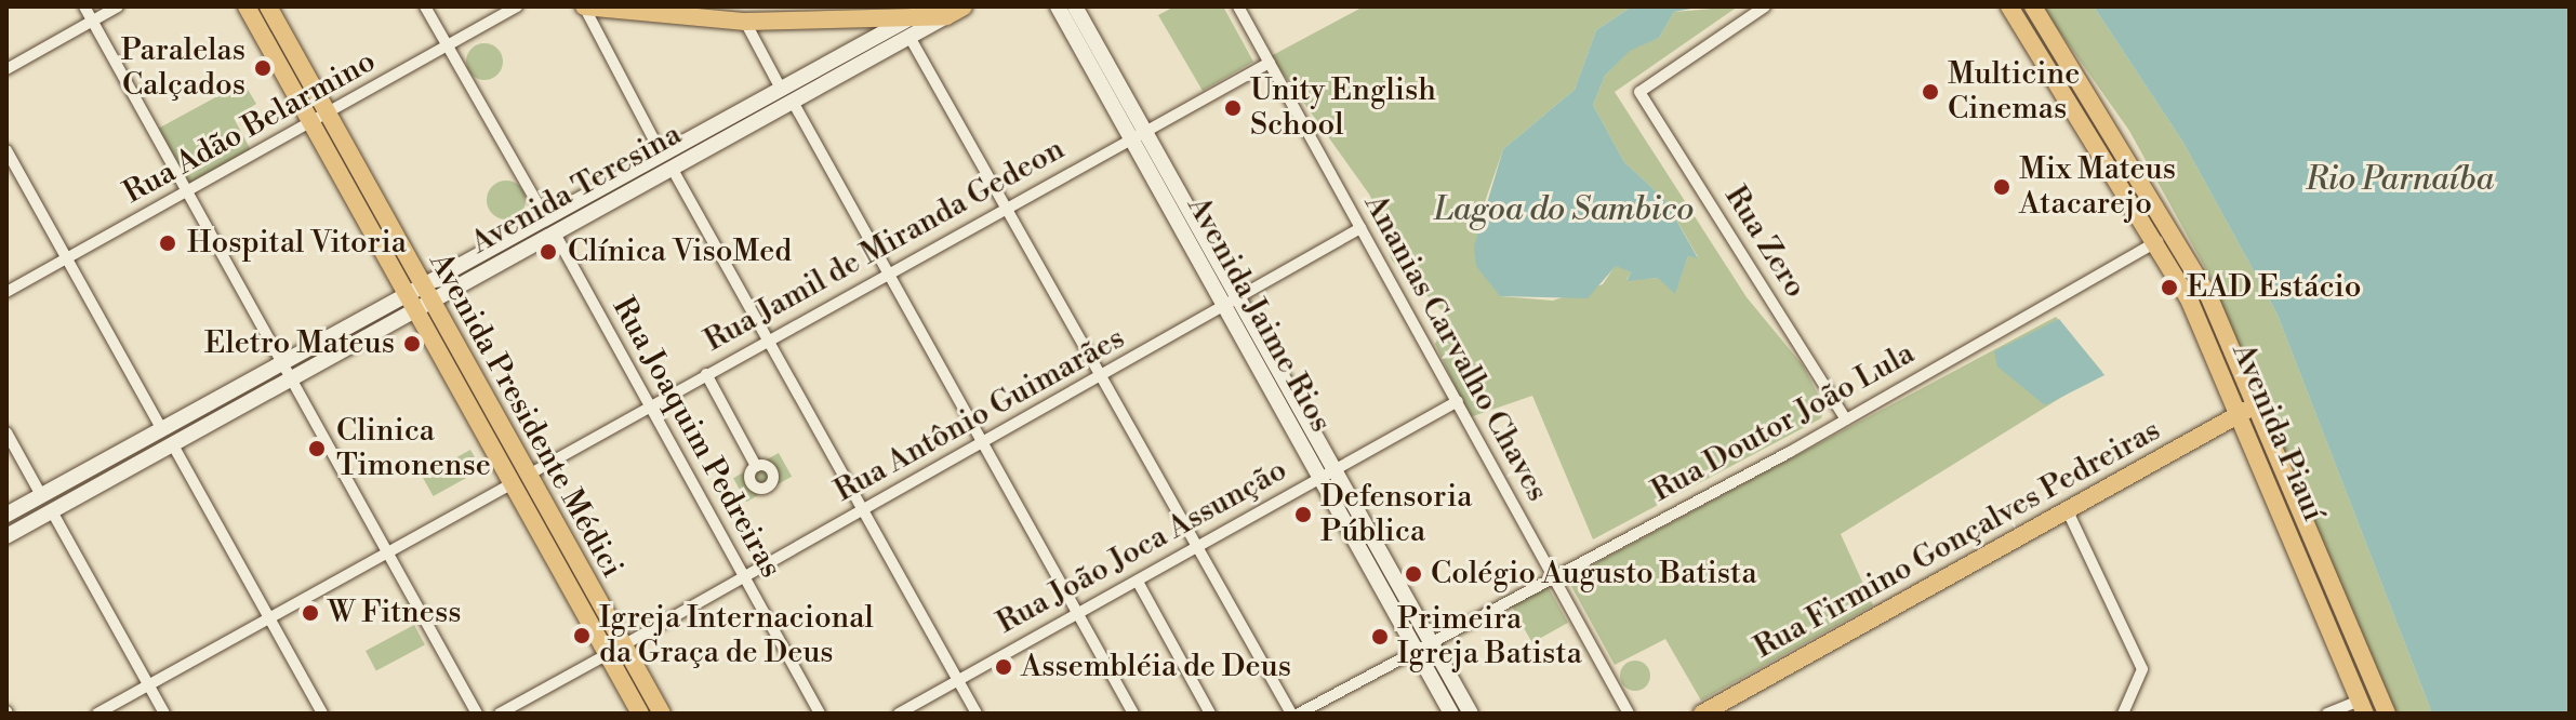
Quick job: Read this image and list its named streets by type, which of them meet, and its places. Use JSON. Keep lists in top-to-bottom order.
{
  "streets": {
    "main road": [
      "Avenida Teresina",
      "Avenida Jaime Rios",
      "Avenida Presidente Médici",
      "Avenida Piauí",
      "Rua Firmino Gonçalves Pedreiras"
    ],
    "street": [
      "Rua Adão Belarmino",
      "Rua Zero",
      "Rua Jamil de Miranda Gedeon",
      "Ananias Carvalho Chaves",
      "Rua Antônio Guimarães",
      "Rua Doutor João Lula",
      "Rua Joaquim Pedreiras",
      "Rua João Joca Assunção"
    ]
  },
  "crossings": [
    ["Rua Adão Belarmino", "Avenida Presidente Médici"],
    ["Avenida Teresina", "Avenida Presidente Médici"],
    ["Avenida Teresina", "Rua Joaquim Pedreiras"],
    ["Rua Zero", "Rua Doutor João Lula"],
    ["Rua Jamil de Miranda Gedeon", "Avenida Jaime Rios"],
    ["Rua Jamil de Miranda Gedeon", "Ananias Carvalho Chaves"],
    ["Rua Jamil de Miranda Gedeon", "Avenida Presidente Médici"],
    ["Rua Jamil de Miranda Gedeon", "Rua Joaquim Pedreiras"],
    ["Avenida Jaime Rios", "Rua Antônio Guimarães"],
    ["Avenida Jaime Rios", "Rua Doutor João Lula"],
    ["Avenida Jaime Rios", "Rua João Joca Assunção"],
    ["Ananias Carvalho Chaves", "Rua Antônio Guimarães"],
    ["Ananias Carvalho Chaves", "Rua Doutor João Lula"],
    ["Ananias Carvalho Chaves", "Rua João Joca Assunção"],
    ["Avenida Presidente Médici", "Rua Antônio Guimarães"],
    ["Rua Antônio Guimarães", "Rua Joaquim Pedreiras"],
    ["Rua Doutor João Lula", "Avenida Piauí"],
    ["Avenida Piauí", "Rua Firmino Gonçalves Pedreiras"]
  ],
  "water": ["Rio Parnaíba", "Lagoa do Sambico"],
  "places": [
    "Paralelas Calçados",
    "Multicine Cinemas",
    "Unity English School",
    "Mix Mateus Atacarejo",
    "Hospital Vitoria",
    "Clínica VisoMed",
    "EAD Estácio",
    "Eletro Mateus",
    "Clinica Timonense",
    "Defensoria Pública",
    "Colégio Augusto Batista",
    "W Fitness",
    "Igreja Internacional da Graça de Deus",
    "Primeira Igreja Batista",
    "Assembléia de Deus"
  ]
}
